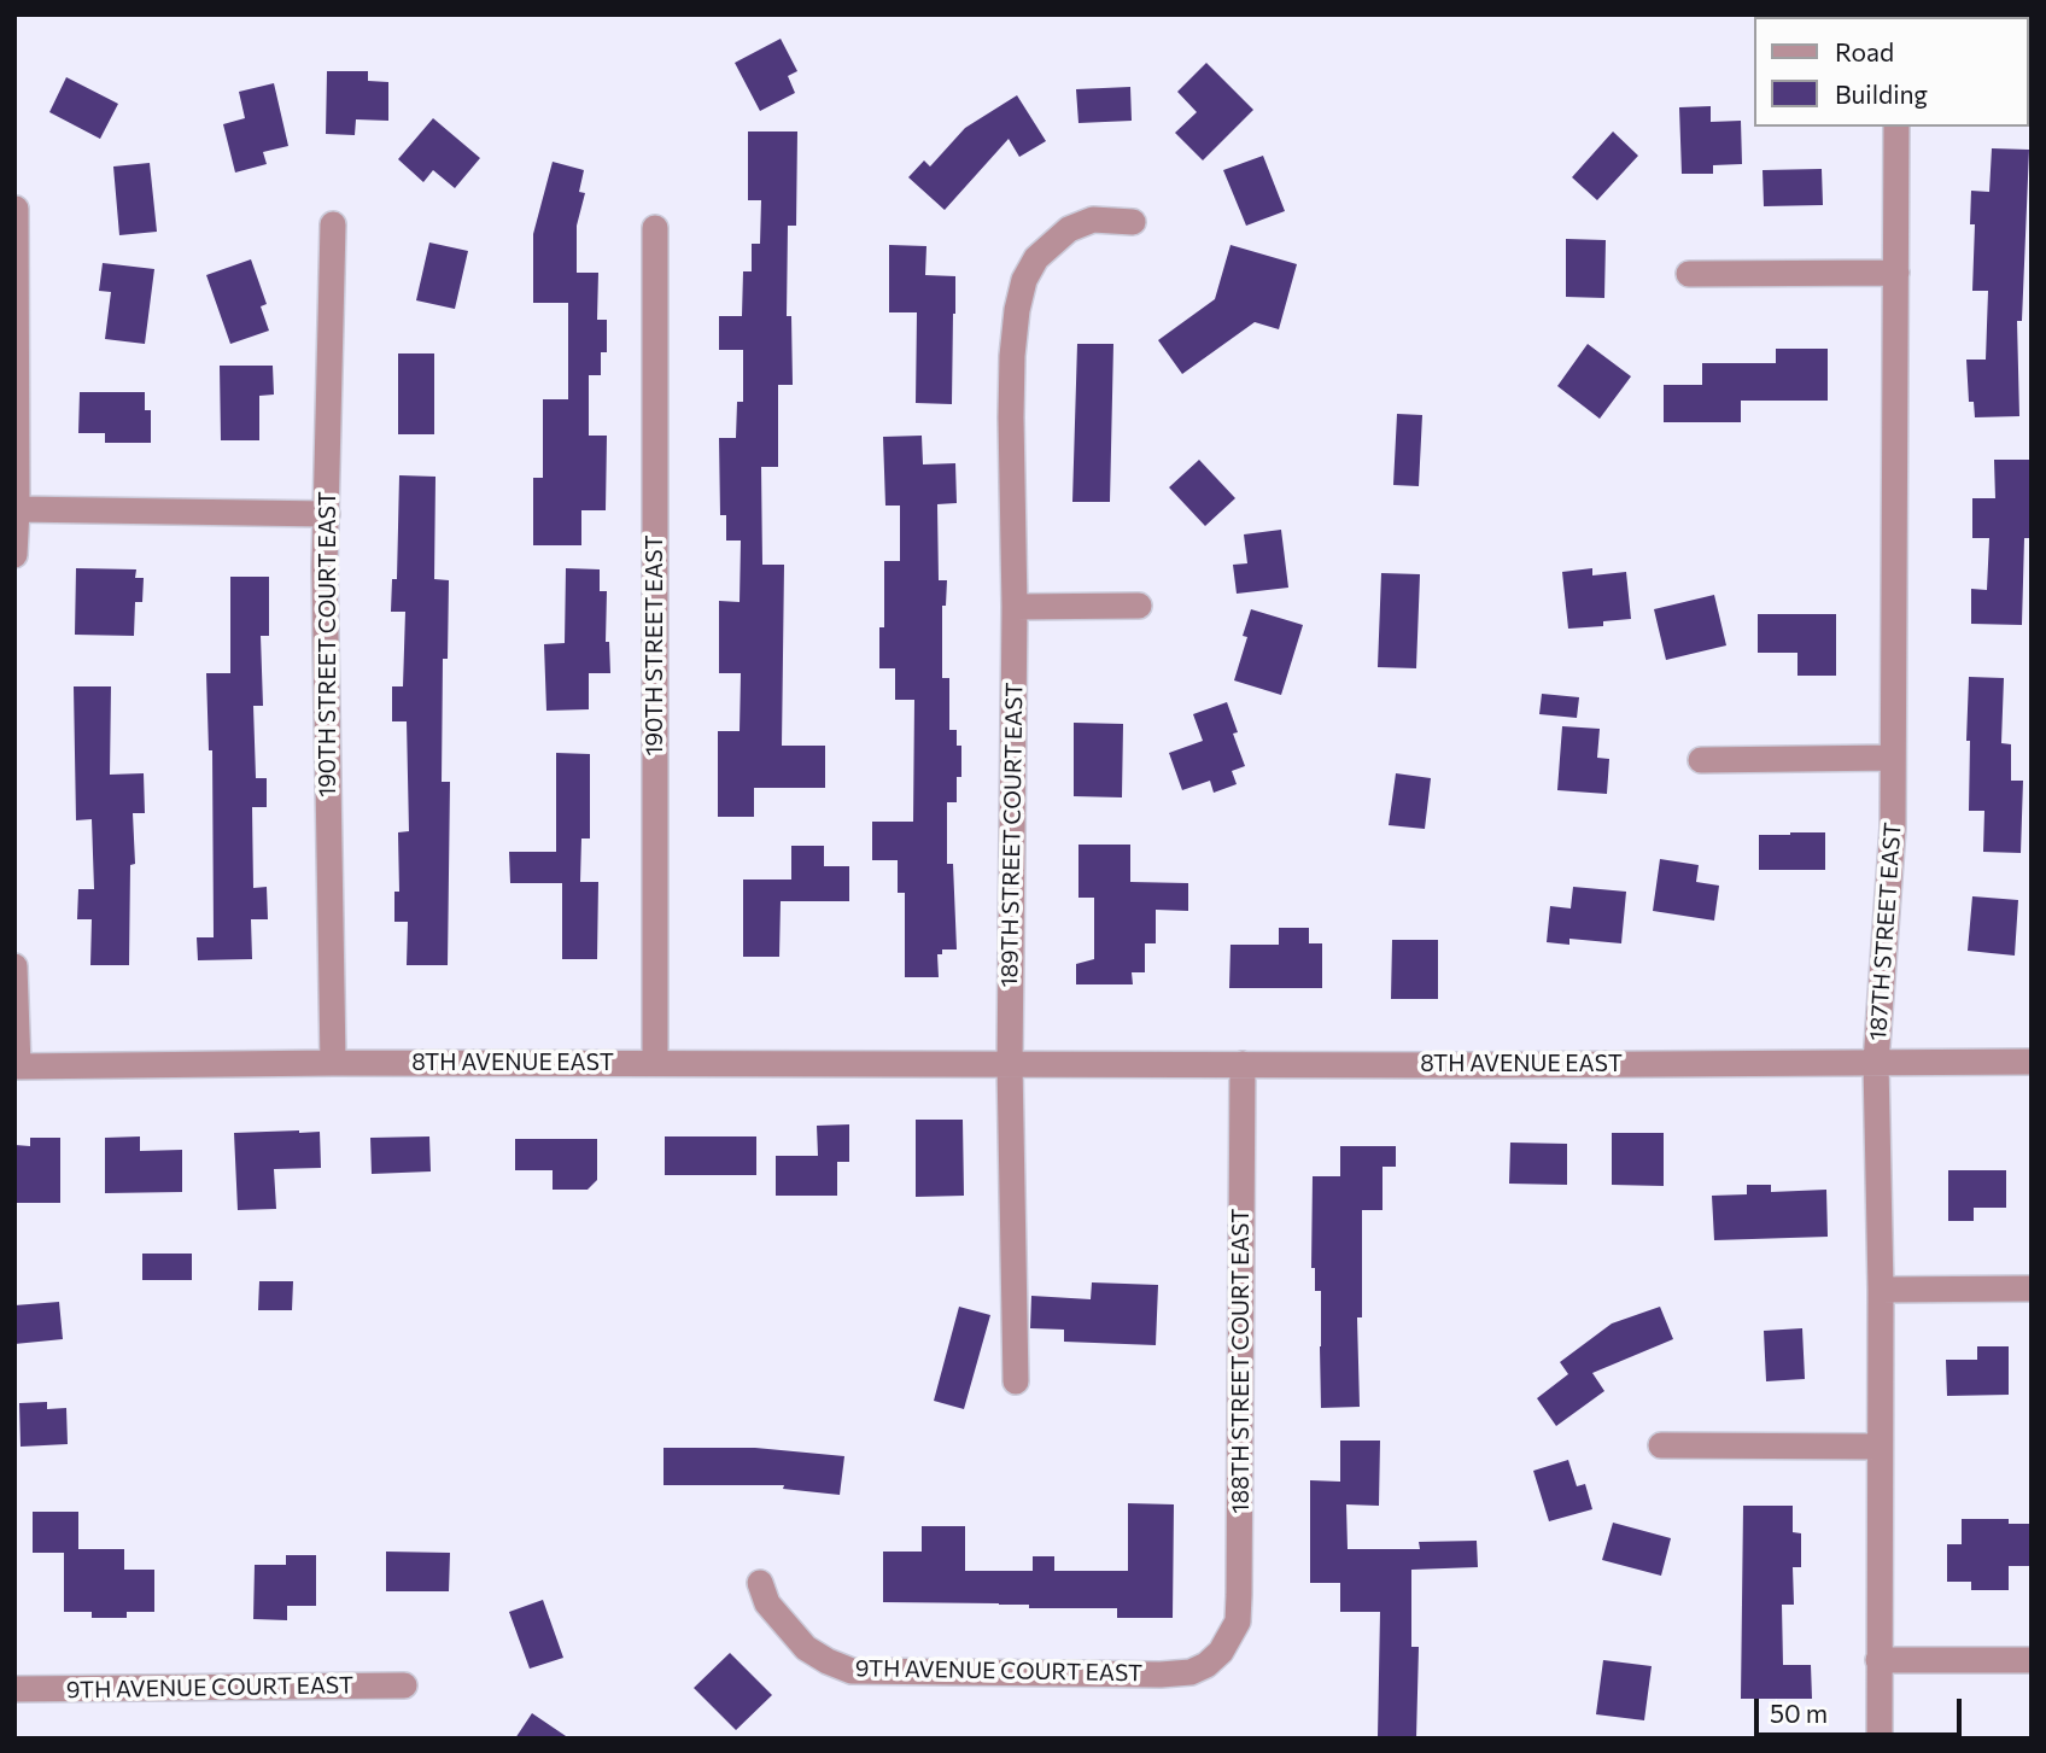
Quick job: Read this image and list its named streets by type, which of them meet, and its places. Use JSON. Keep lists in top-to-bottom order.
{
  "streets": {
    "street": [
      "190TH STREET COURT EAST",
      "190TH STREET EAST",
      "189TH STREET COURT EAST",
      "187TH STREET EAST",
      "8TH AVENUE EAST",
      "188TH STREET COURT EAST",
      "9TH AVENUE COURT EAST"
    ]
  },
  "crossings": [
    ["190TH STREET COURT EAST", "8TH AVENUE EAST"],
    ["190TH STREET EAST", "8TH AVENUE EAST"],
    ["189TH STREET COURT EAST", "8TH AVENUE EAST"],
    ["187TH STREET EAST", "8TH AVENUE EAST"],
    ["8TH AVENUE EAST", "188TH STREET COURT EAST"],
    ["188TH STREET COURT EAST", "9TH AVENUE COURT EAST"]
  ],
  "legend": ["Road", "Building"],
  "scale_bar": "50 m"
}
